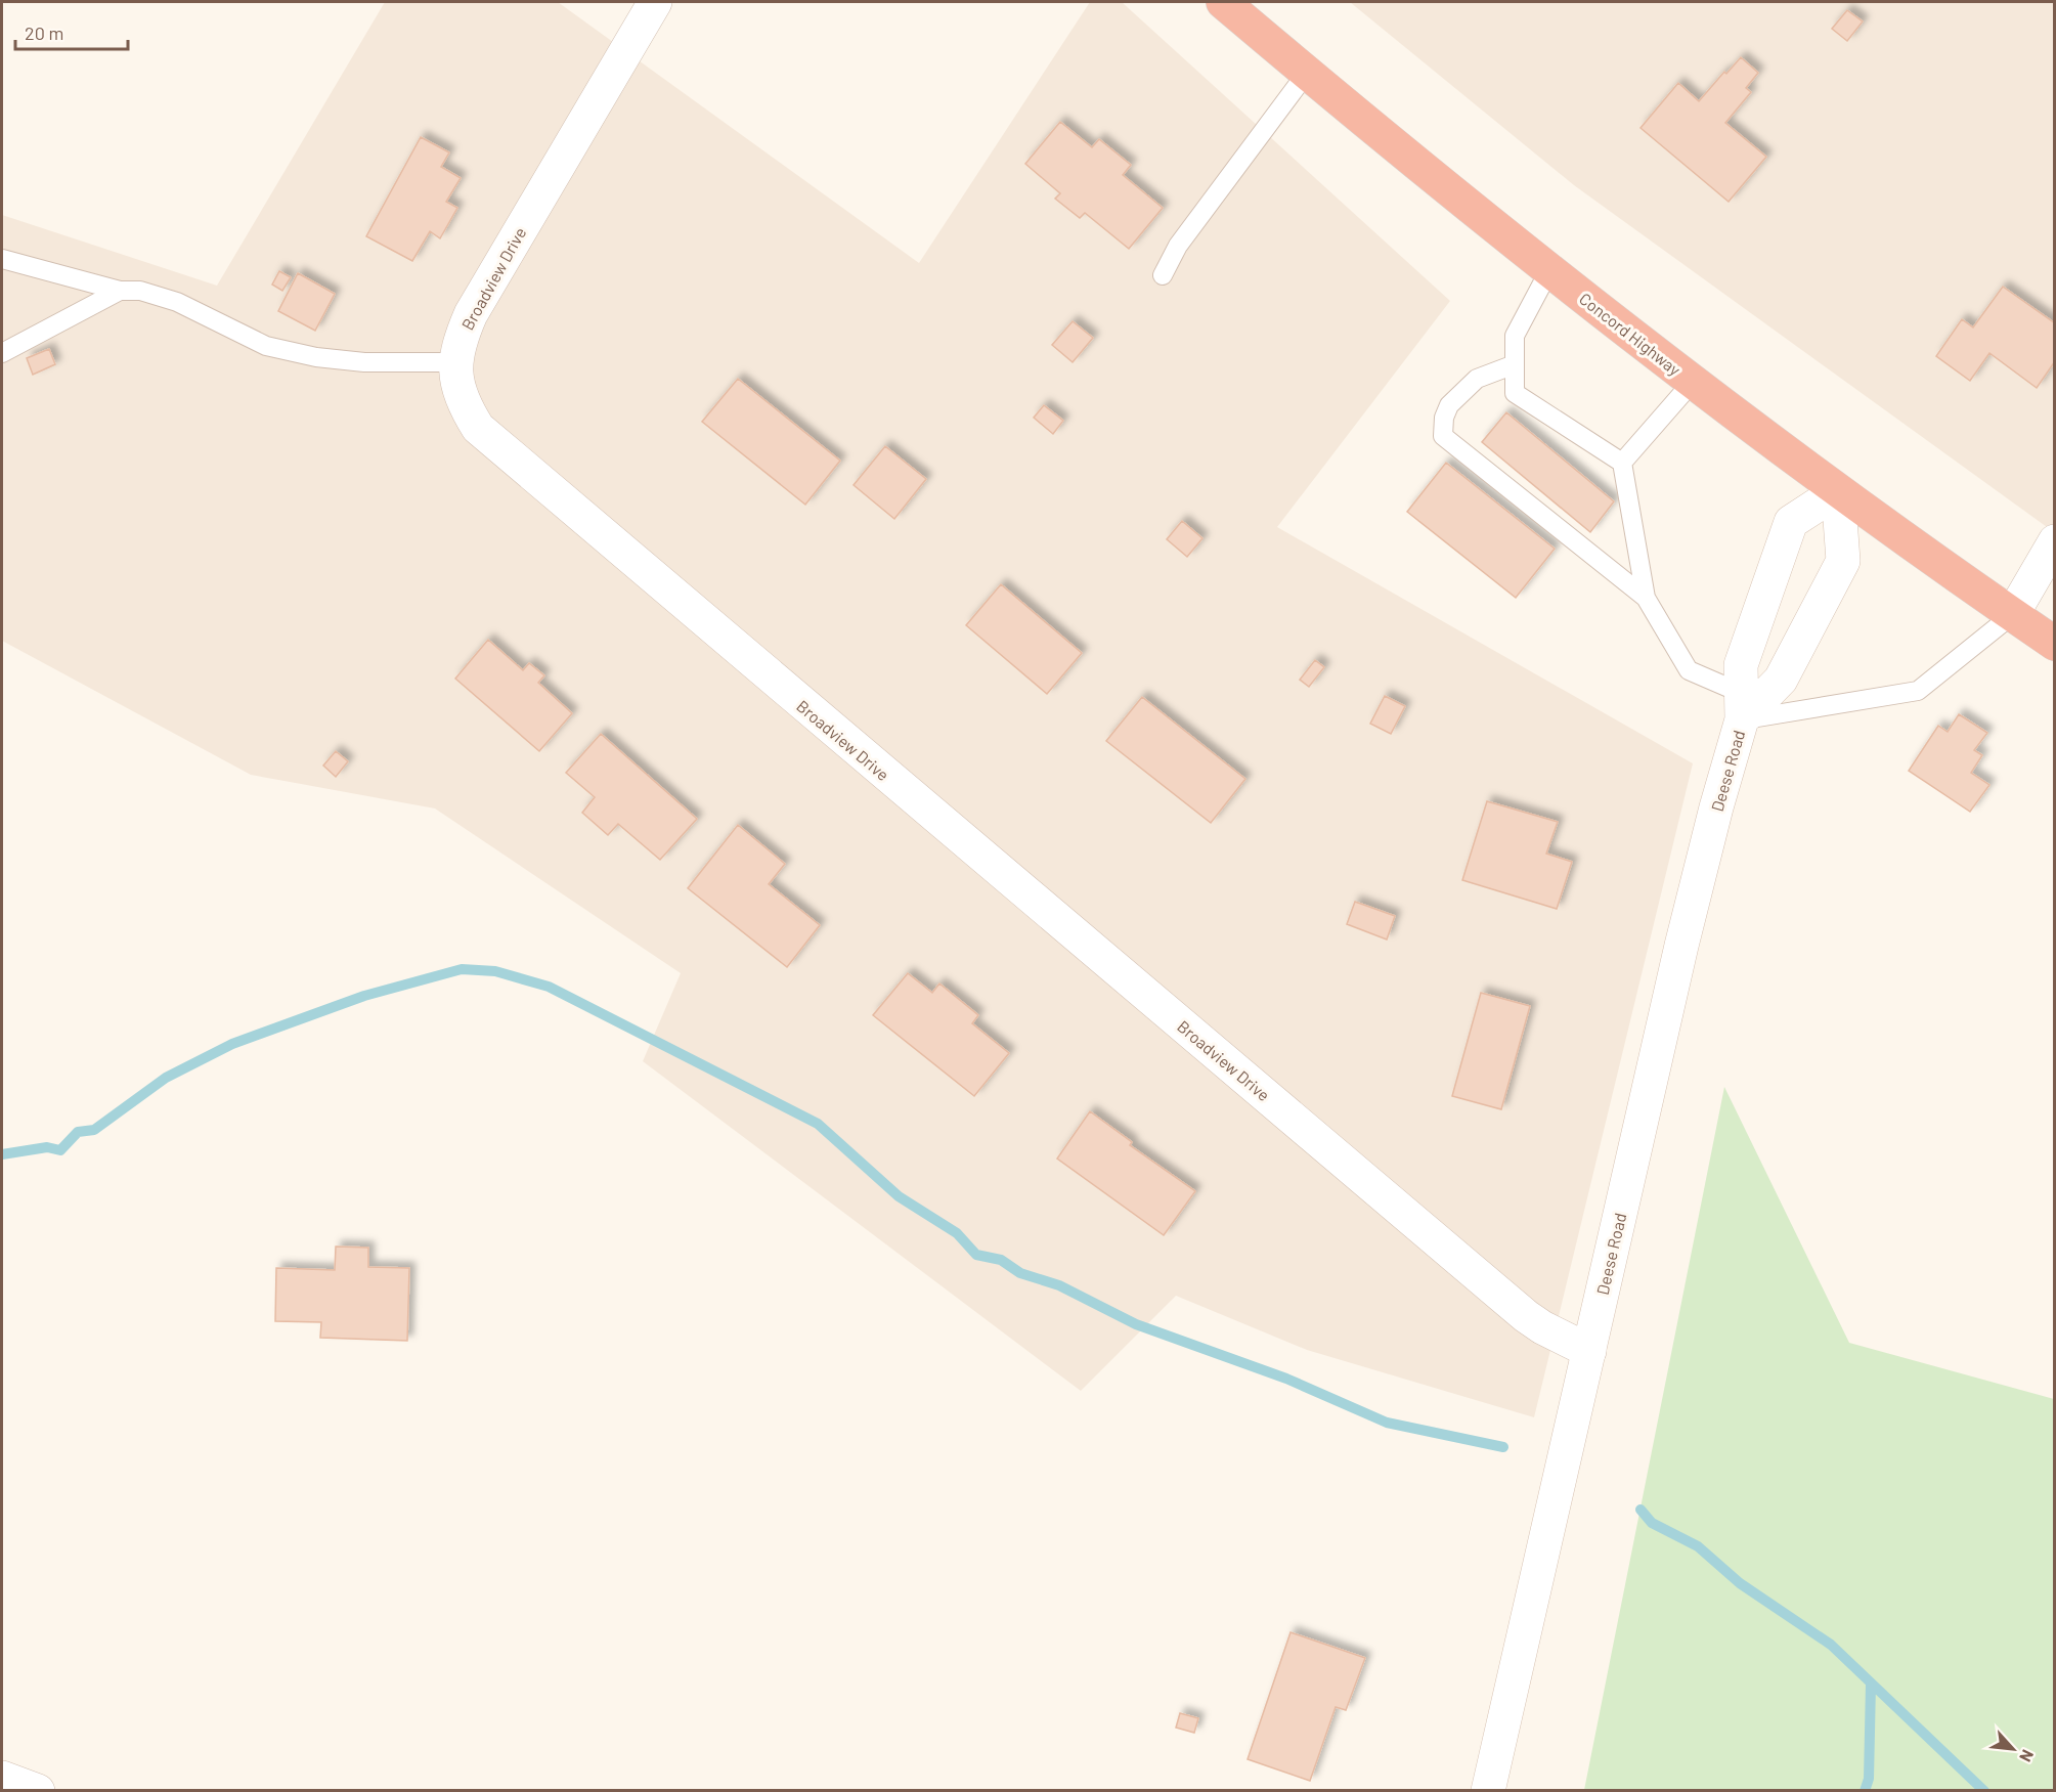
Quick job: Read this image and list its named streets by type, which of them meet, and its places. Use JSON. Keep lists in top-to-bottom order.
{
  "streets": {
    "highway": ["Concord Highway"],
    "street": ["Broadview Drive", "Deese Road"]
  },
  "crossings": [
    ["Broadview Drive", "Deese Road"],
    ["Concord Highway", "Deese Road"]
  ],
  "scale_bar": "20 m",
  "north": "bottom right"
}
